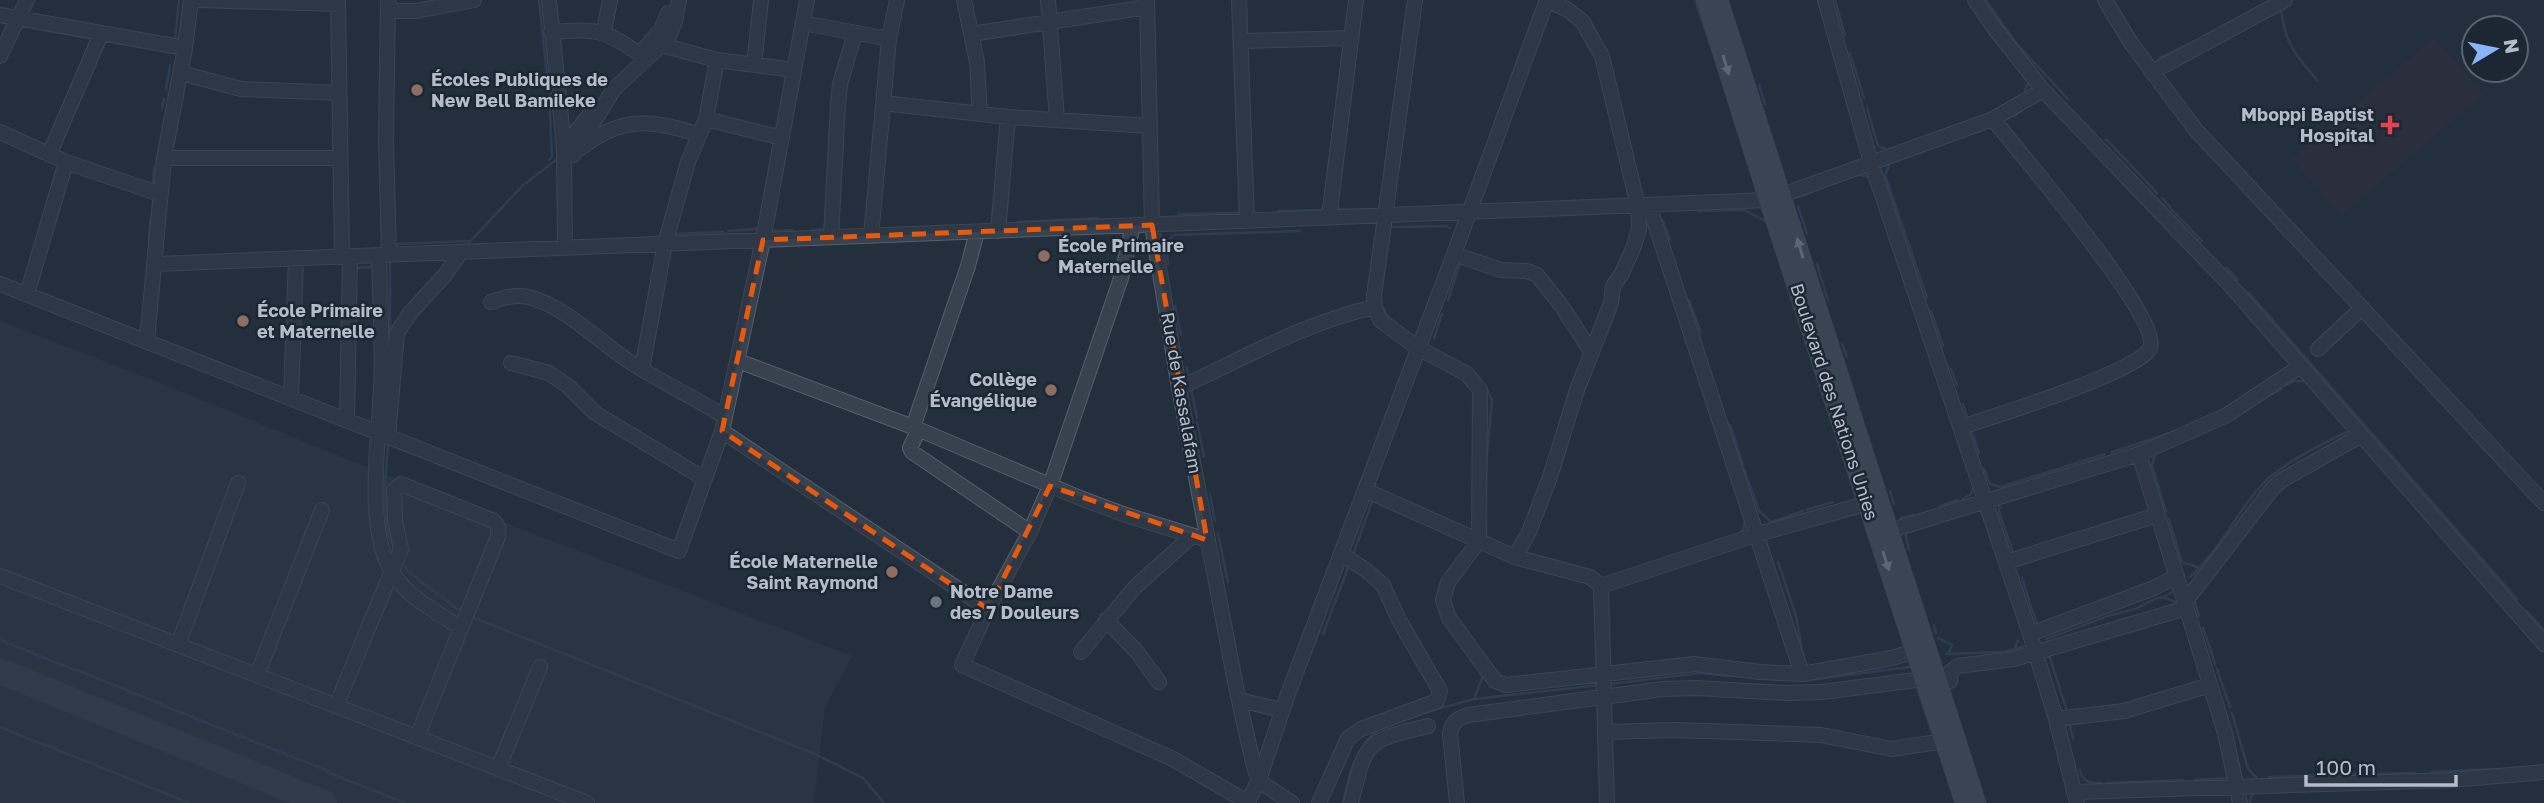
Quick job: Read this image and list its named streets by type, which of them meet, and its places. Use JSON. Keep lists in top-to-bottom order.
{
  "streets": {
    "main road": ["Boulevard des Nations Unies"],
    "street": ["Rue de Kassalafam"]
  },
  "places": {
    "other": [
      "Écoles Publiques de New Bell Bamileke",
      "École Primaire Maternelle",
      "École Primaire et Maternelle",
      "Collège Évangélique",
      "École Maternelle Saint Raymond",
      "Notre Dame des 7 Douleurs"
    ],
    "health": ["Mboppi Baptist Hospital"]
  },
  "scale_bar": "100 m",
  "north": "right"
}
